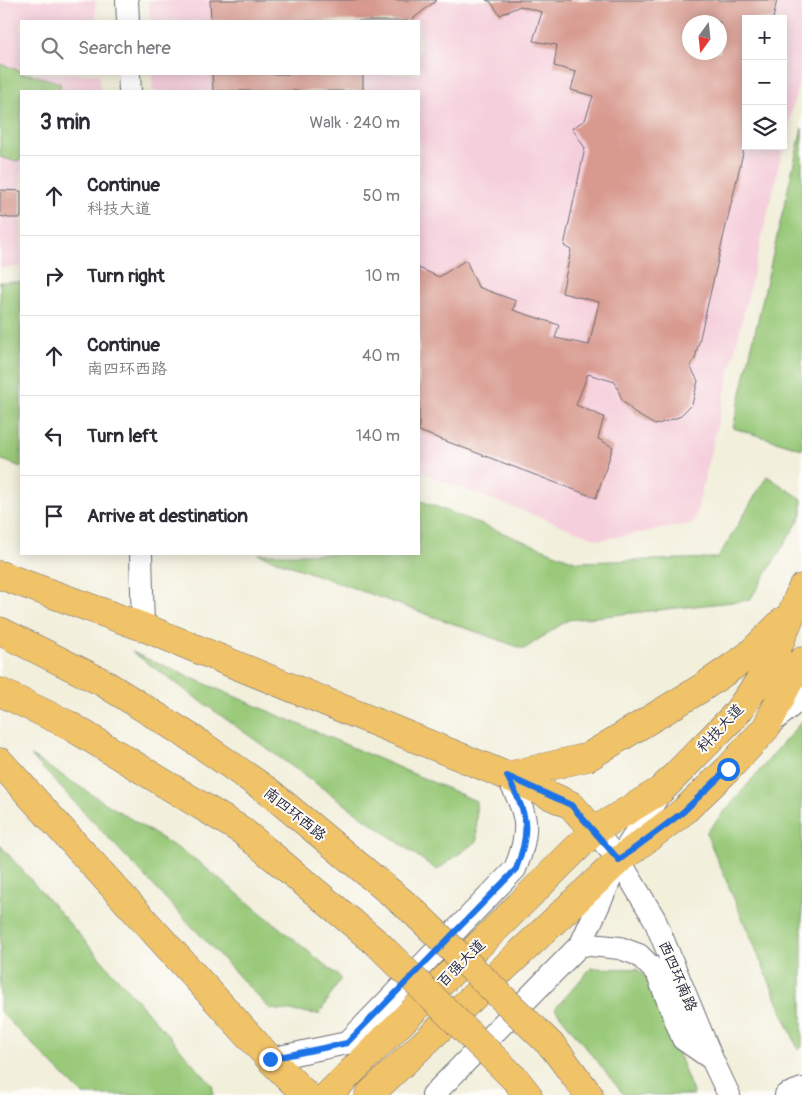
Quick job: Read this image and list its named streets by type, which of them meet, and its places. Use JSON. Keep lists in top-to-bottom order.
{
  "streets": {
    "main road": ["科技大道", "南四环西路", "百强大道"],
    "street": ["西四环南路"]
  },
  "crossings": [
    ["科技大道", "百强大道"],
    ["科技大道", "西四环南路"],
    ["百强大道", "西四环南路"]
  ],
  "north": "bottom",
  "page": {
    "map_buttons": ["+", "−"],
    "search": "Search here",
    "heading": ["3 min", "Walk · 240 m"],
    "list": [
      ["Continue", "科技大道", "50 m"],
      ["Turn right", "10 m"],
      ["Continue", "南四环西路", "40 m"],
      ["Turn left", "140 m"],
      "Arrive at destination"
    ]
  }
}
